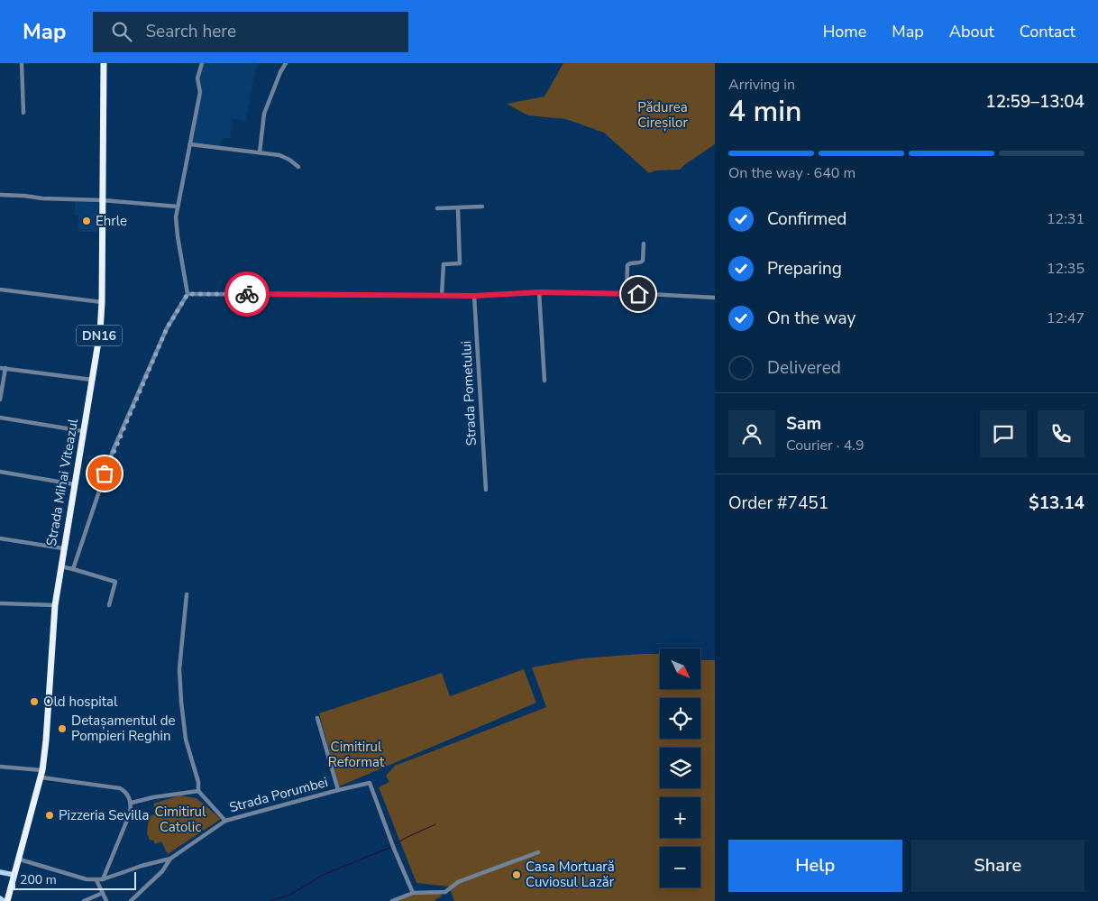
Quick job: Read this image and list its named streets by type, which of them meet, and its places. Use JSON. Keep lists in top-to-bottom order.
{
  "streets": {
    "highway": ["DN16", "Strada Mihai Viteazul"],
    "street": ["Strada Pometului", "Strada Porumbei"]
  },
  "crossings": [
    ["Strada Mihai Viteazul", "Strada Porumbei"]
  ],
  "parks": ["Pădurea Cireșilor", "Cimitirul Reformat", "Cimitirul Catolic"],
  "places": [
    "Ehrle",
    "Old hospital",
    "Detașamentul de Pompieri Reghin",
    "Pizzeria Sevilla",
    "Casa Mortuară Cuviosul Lazăr"
  ],
  "scale_bar": "200 m",
  "north": "bottom right",
  "page": {
    "header": "Map",
    "search": "Search here",
    "nav": [
      "Home",
      "Map",
      "About",
      "Contact"
    ],
    "heading": ["4 min", "Arriving in", "12:59–13:04"],
    "panel": [
      "Sam",
      "Courier · 4.9",
      "Order #7451",
      "$13.14"
    ],
    "bar": "On the way · 640 m",
    "list": [
      ["Confirmed", "12:31"],
      ["Preparing", "12:35"],
      ["On the way", "12:47"],
      "Delivered"
    ],
    "map_buttons": ["+", "−"],
    "buttons": ["Help", "Share"],
    "scale": "200 m"
  }
}
